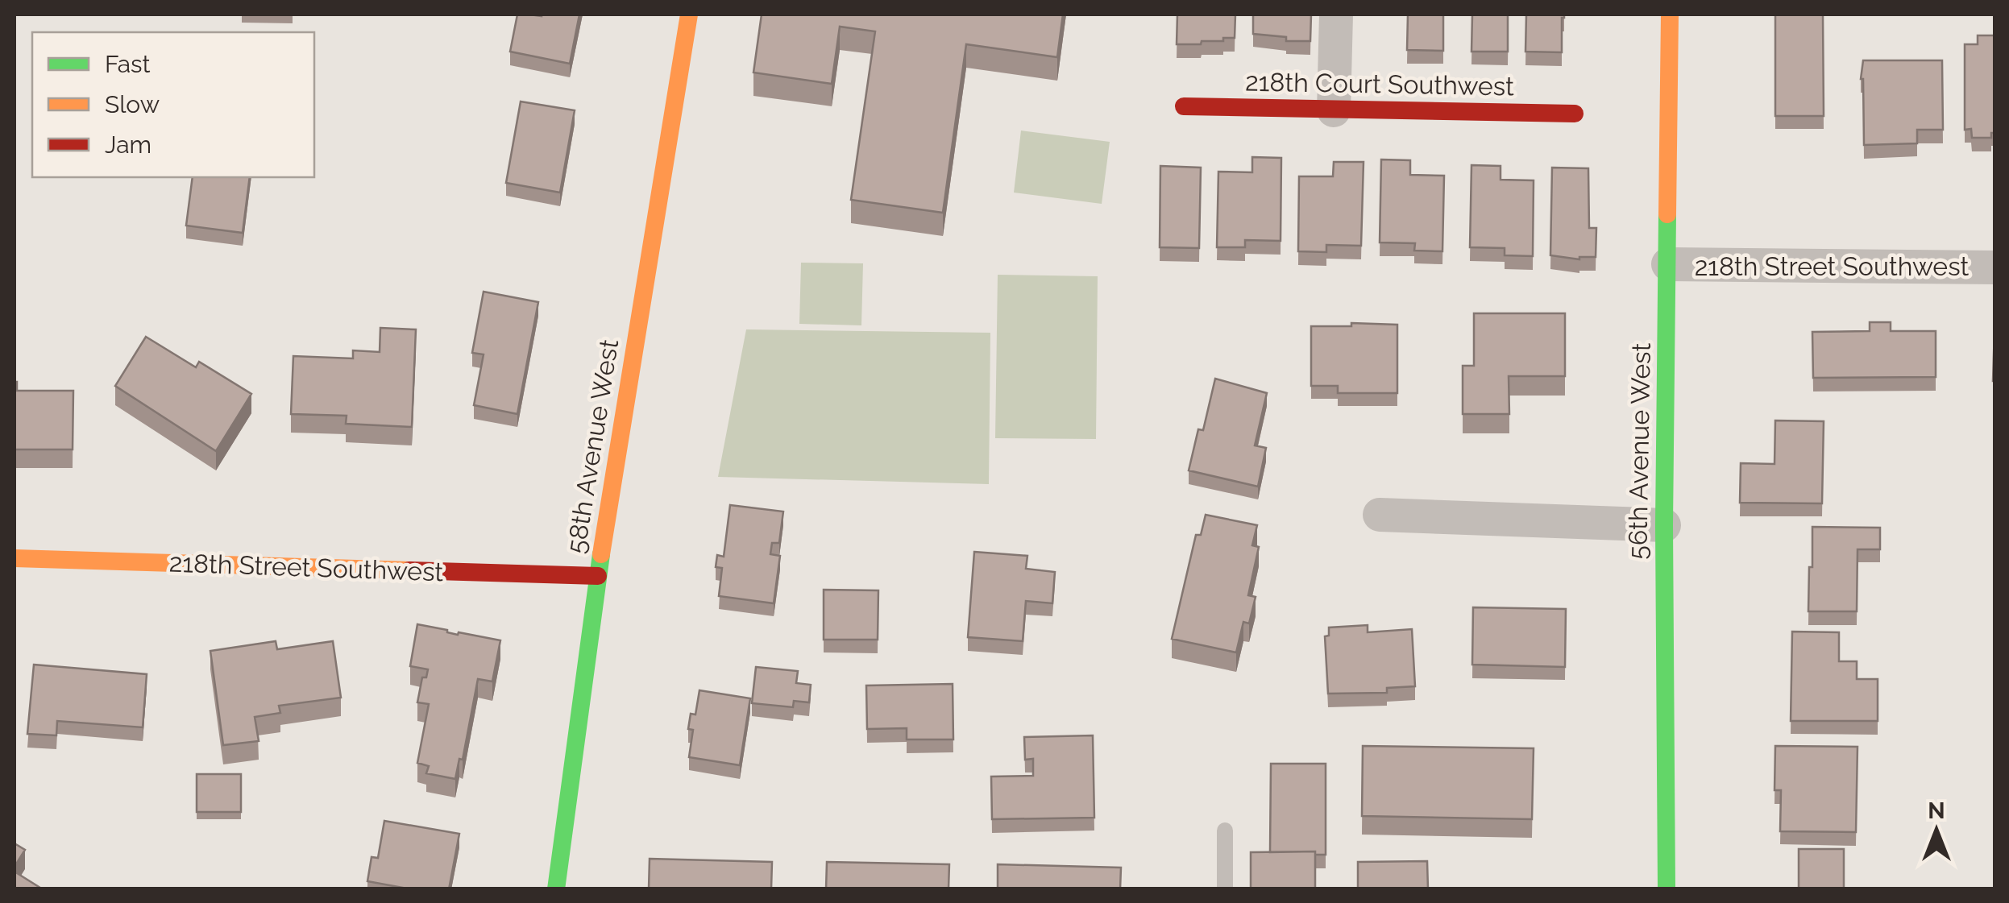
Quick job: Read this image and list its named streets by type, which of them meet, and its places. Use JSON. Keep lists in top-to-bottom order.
{
  "streets": {
    "street": [
      "218th Court Southwest",
      "218th Street Southwest",
      "58th Avenue West",
      "56th Avenue West"
    ]
  },
  "crossings": [
    ["218th Street Southwest", "58th Avenue West"],
    ["218th Street Southwest", "56th Avenue West"]
  ],
  "legend": ["Fast", "Slow", "Jam"],
  "north": "top"
}
